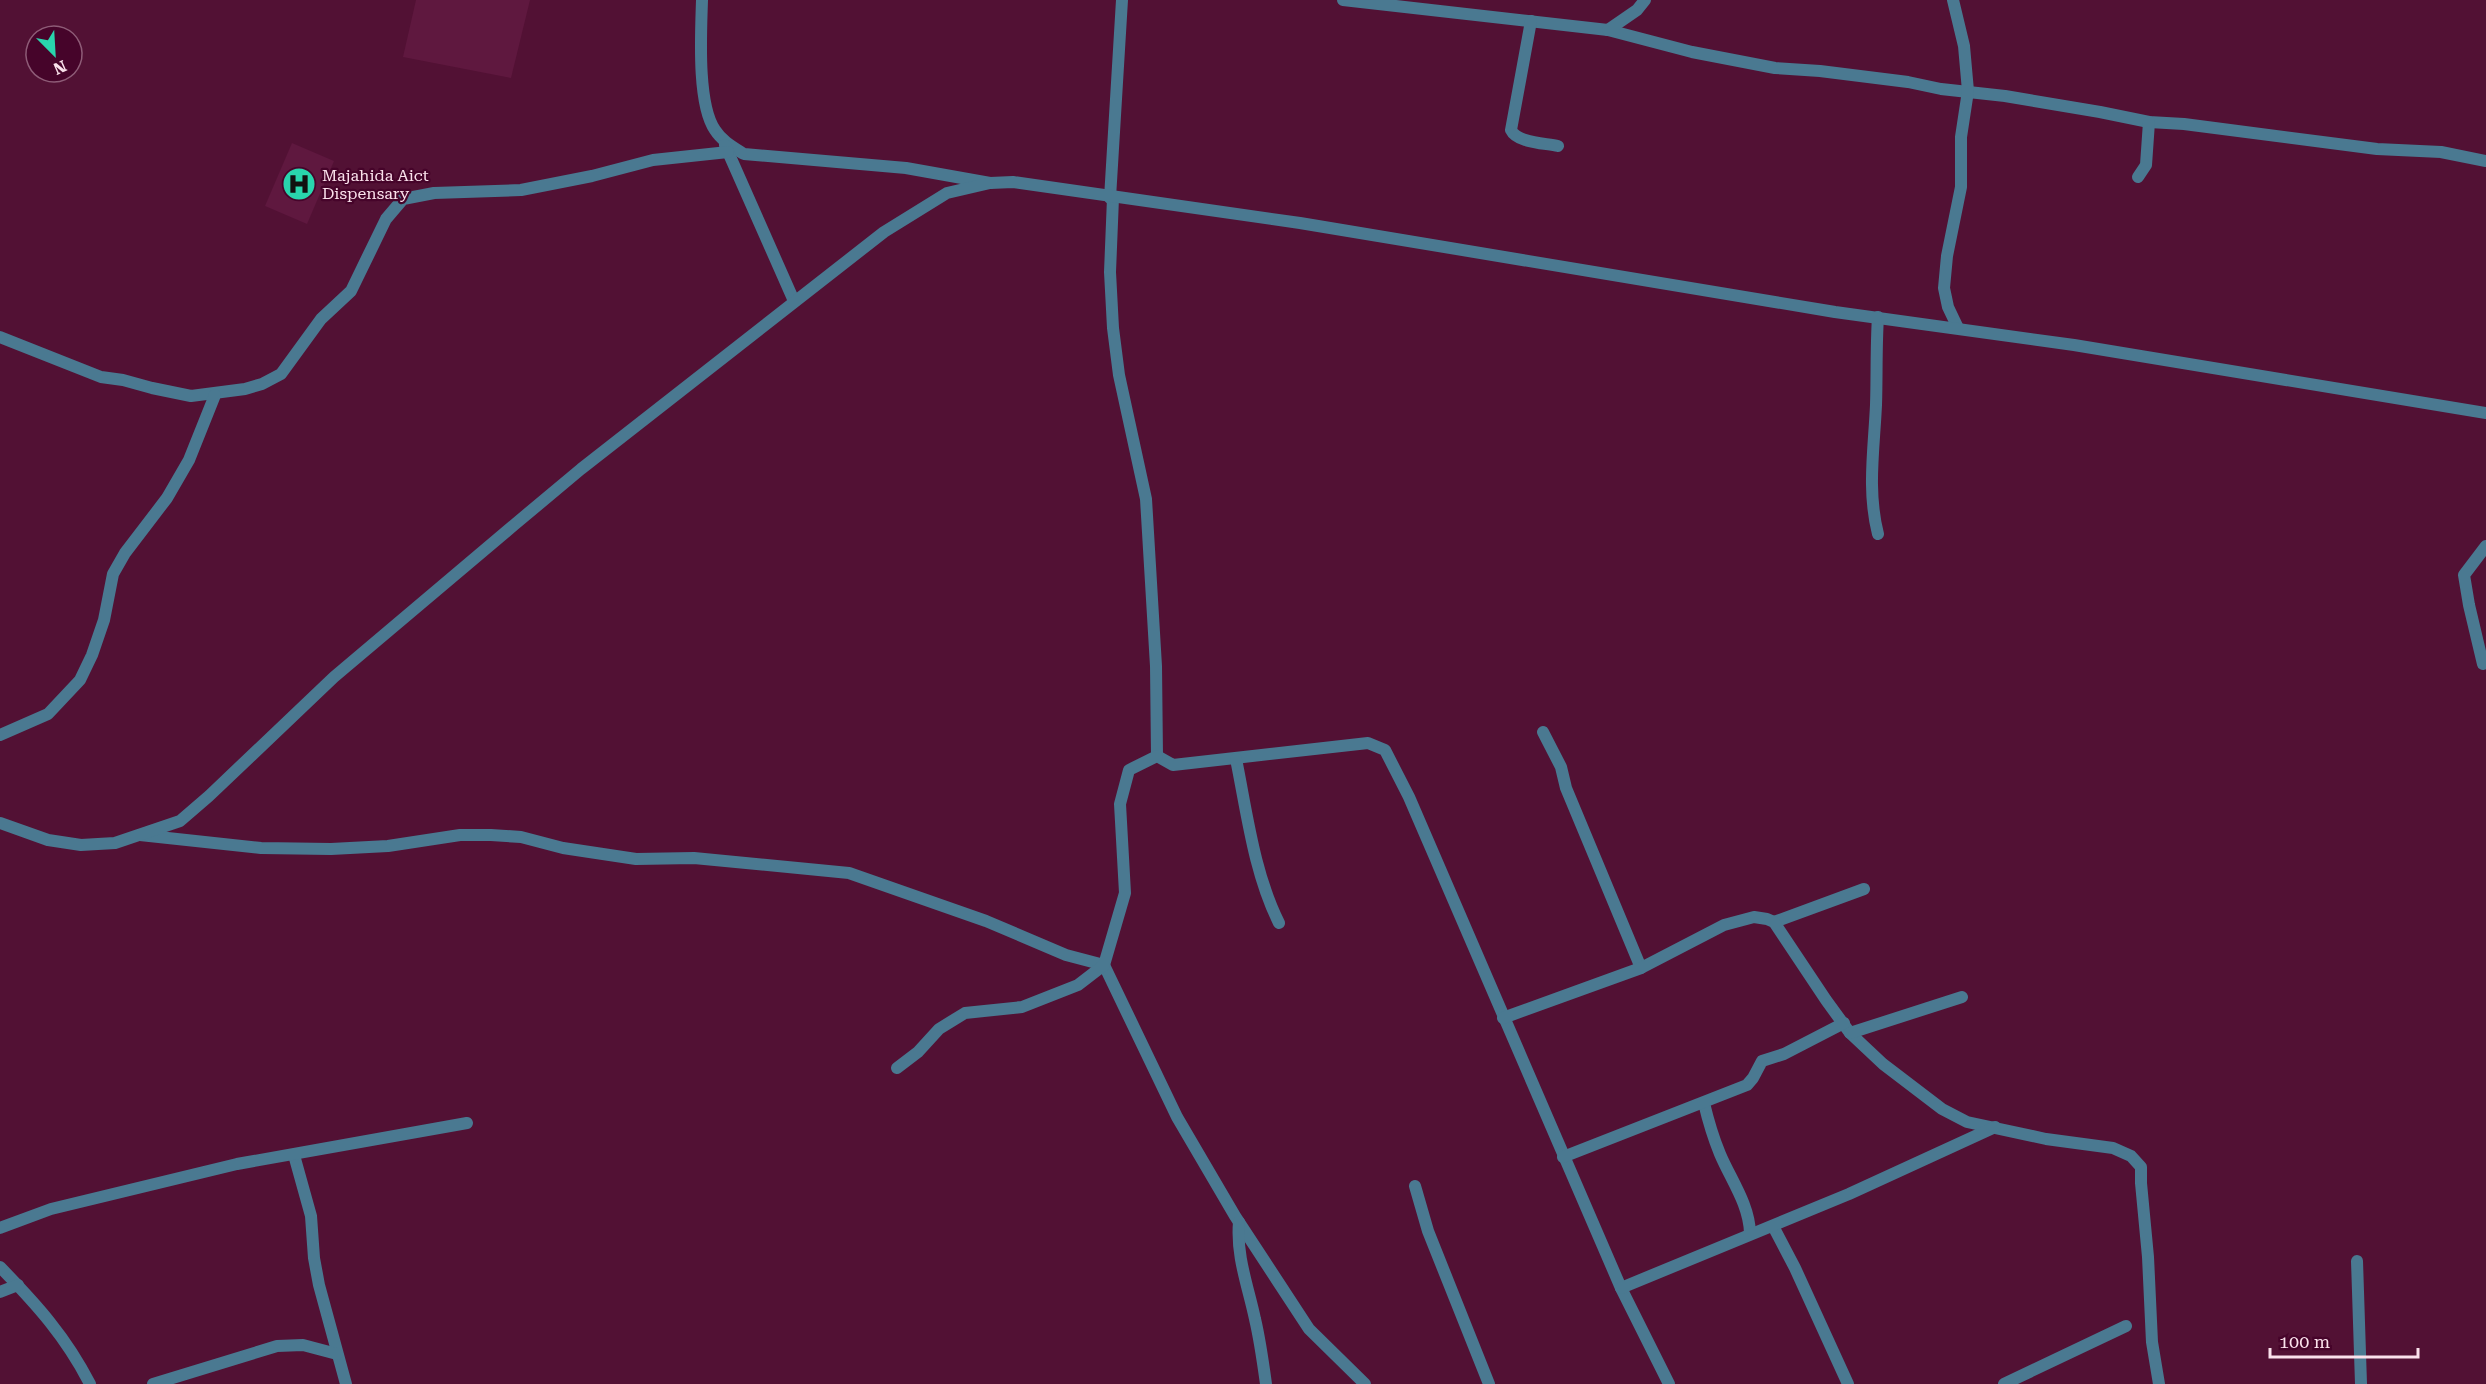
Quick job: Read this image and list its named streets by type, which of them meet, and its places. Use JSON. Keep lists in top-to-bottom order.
{
  "places": {
    "hospital": ["Majahida Aict Dispensary"]
  },
  "scale_bar": "100 m",
  "north": "bottom right"
}
